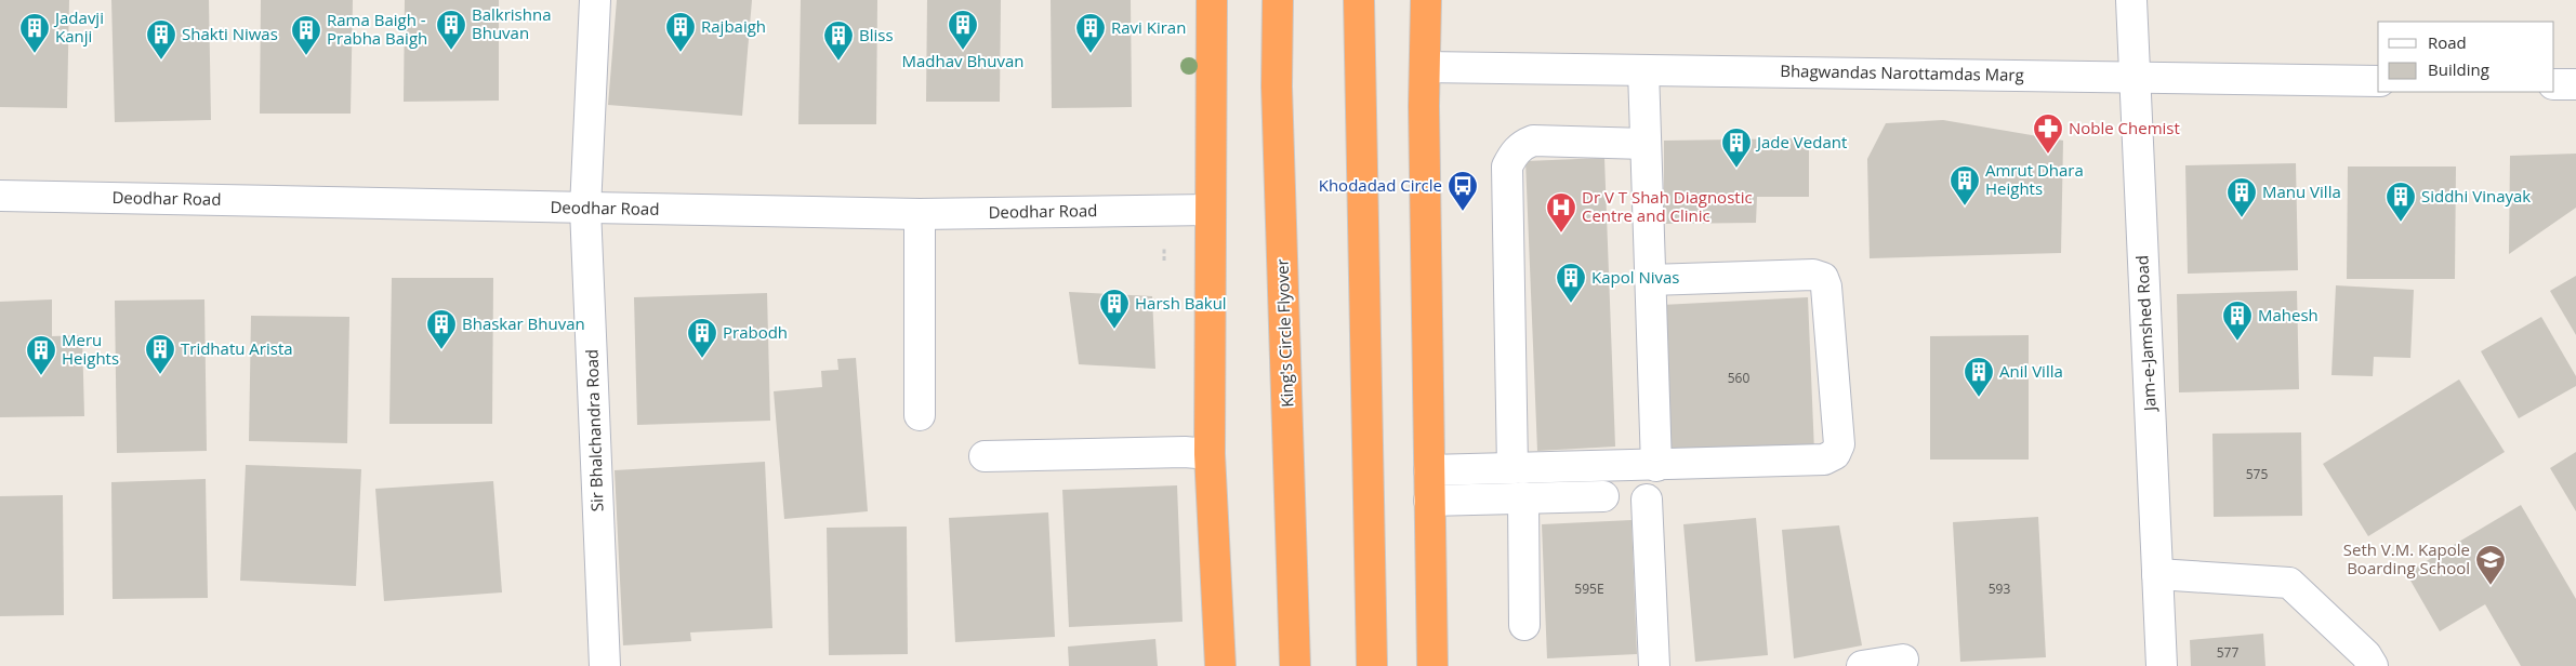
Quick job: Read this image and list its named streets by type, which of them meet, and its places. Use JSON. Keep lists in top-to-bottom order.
{
  "streets": {
    "highway": ["King's Circle Flyover"],
    "street": [
      "Bhagwandas Narottamdas Marg",
      "Deodhar Road",
      "Jam-e-Jamshed Road",
      "Sir Bhalchandra Road"
    ]
  },
  "crossings": [
    ["Bhagwandas Narottamdas Marg", "Jam-e-Jamshed Road"],
    ["Deodhar Road", "Sir Bhalchandra Road"]
  ],
  "places": {
    "building": [
      "Balkrishna Bhuvan",
      "Madhav Bhuvan",
      "Rajbaigh",
      "Jadavji Kanji",
      "Ravi Kiran",
      "Rama Baigh - Prabha Baigh",
      "Shakti Niwas",
      "Bliss",
      "Jade Vedant",
      "Amrut Dhara Heights",
      "Manu Villa",
      "Siddhi Vinayak",
      "Kapol Nivas",
      "Harsh Bakul",
      "Mahesh",
      "Bhaskar Bhuvan",
      "Prabodh",
      "Tridhatu Arista",
      "Meru Heights",
      "Anil Villa"
    ],
    "pharmacy": ["Noble Chemist"],
    "bus stop": ["Khodadad Circle"],
    "hospital": ["Dr V T Shah Diagnostic Centre and Clinic"],
    "school or university": ["Seth V.M. Kapole Boarding School"]
  },
  "house_numbers": [
    "560",
    "575",
    "595E",
    "593",
    "577"
  ],
  "legend": ["Road", "Building"]
}
